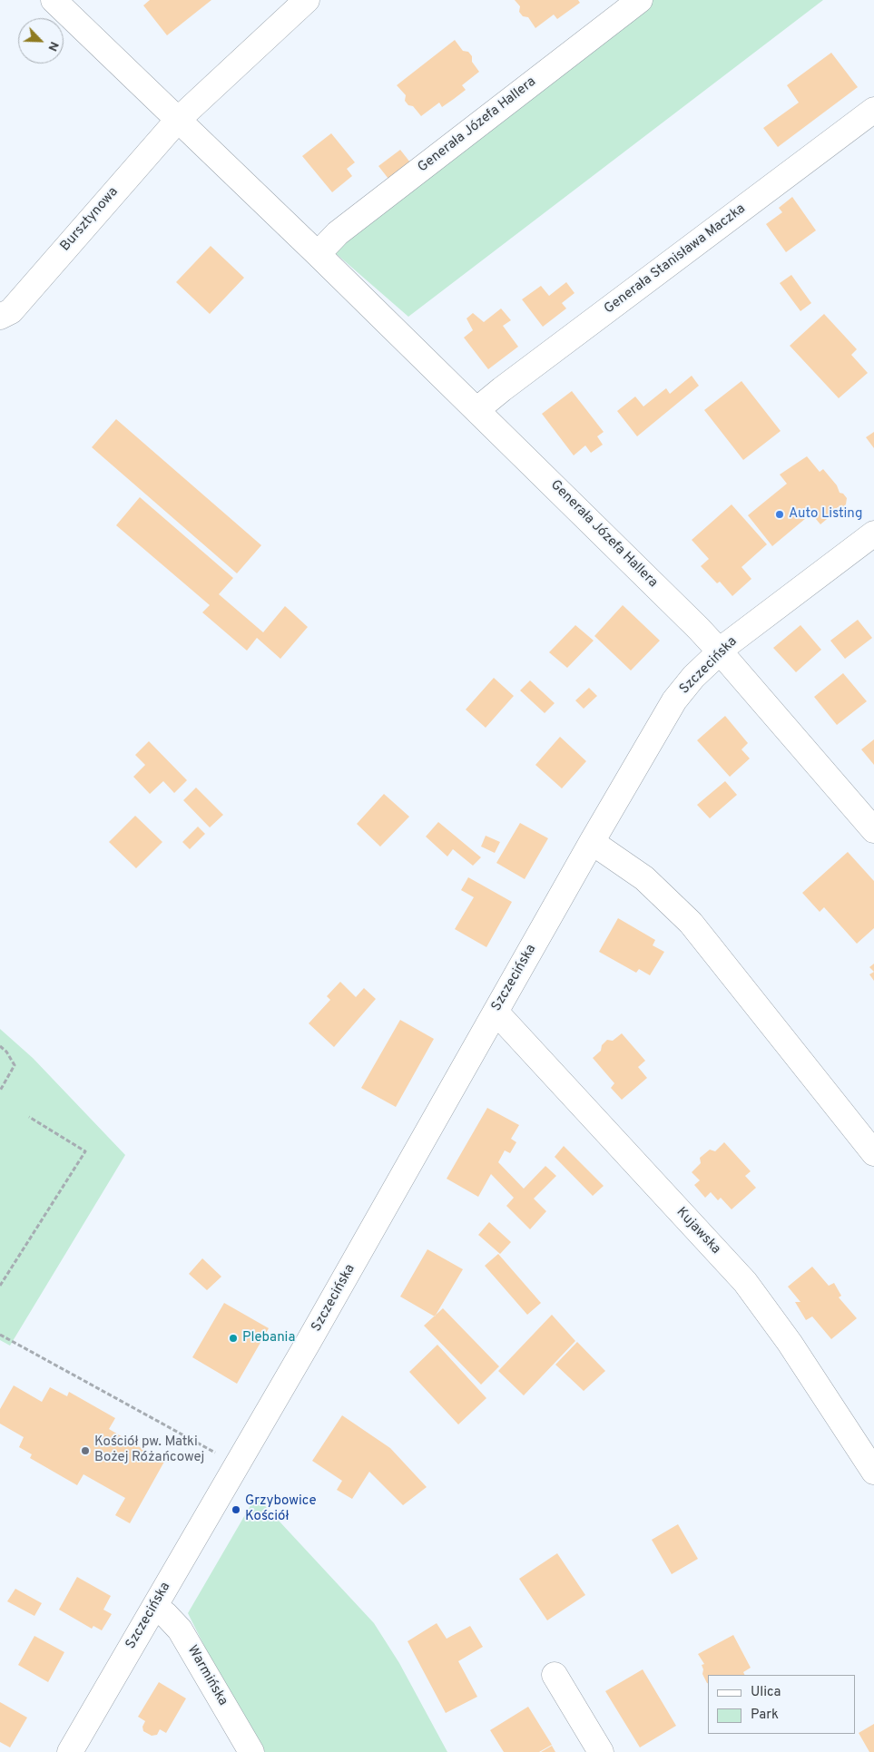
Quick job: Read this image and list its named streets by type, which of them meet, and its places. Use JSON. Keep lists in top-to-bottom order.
{
  "streets": {
    "street": [
      "Generała Józefa Hallera",
      "Bursztynowa",
      "Generała Stanisława Maczka",
      "Szczecińska",
      "Kujawska",
      "Warmińska"
    ]
  },
  "crossings": [
    ["Generała Józefa Hallera", "Bursztynowa"],
    ["Generała Józefa Hallera", "Generała Stanisława Maczka"],
    ["Generała Józefa Hallera", "Szczecińska"],
    ["Szczecińska", "Kujawska"],
    ["Szczecińska", "Warmińska"]
  ],
  "places": [
    "Auto Listing",
    "Plebania",
    "Kościół pw. Matki Bożej Różańcowej",
    "Grzybowice Kościół"
  ],
  "legend": ["Ulica", "Park"],
  "north": "bottom right"
}
